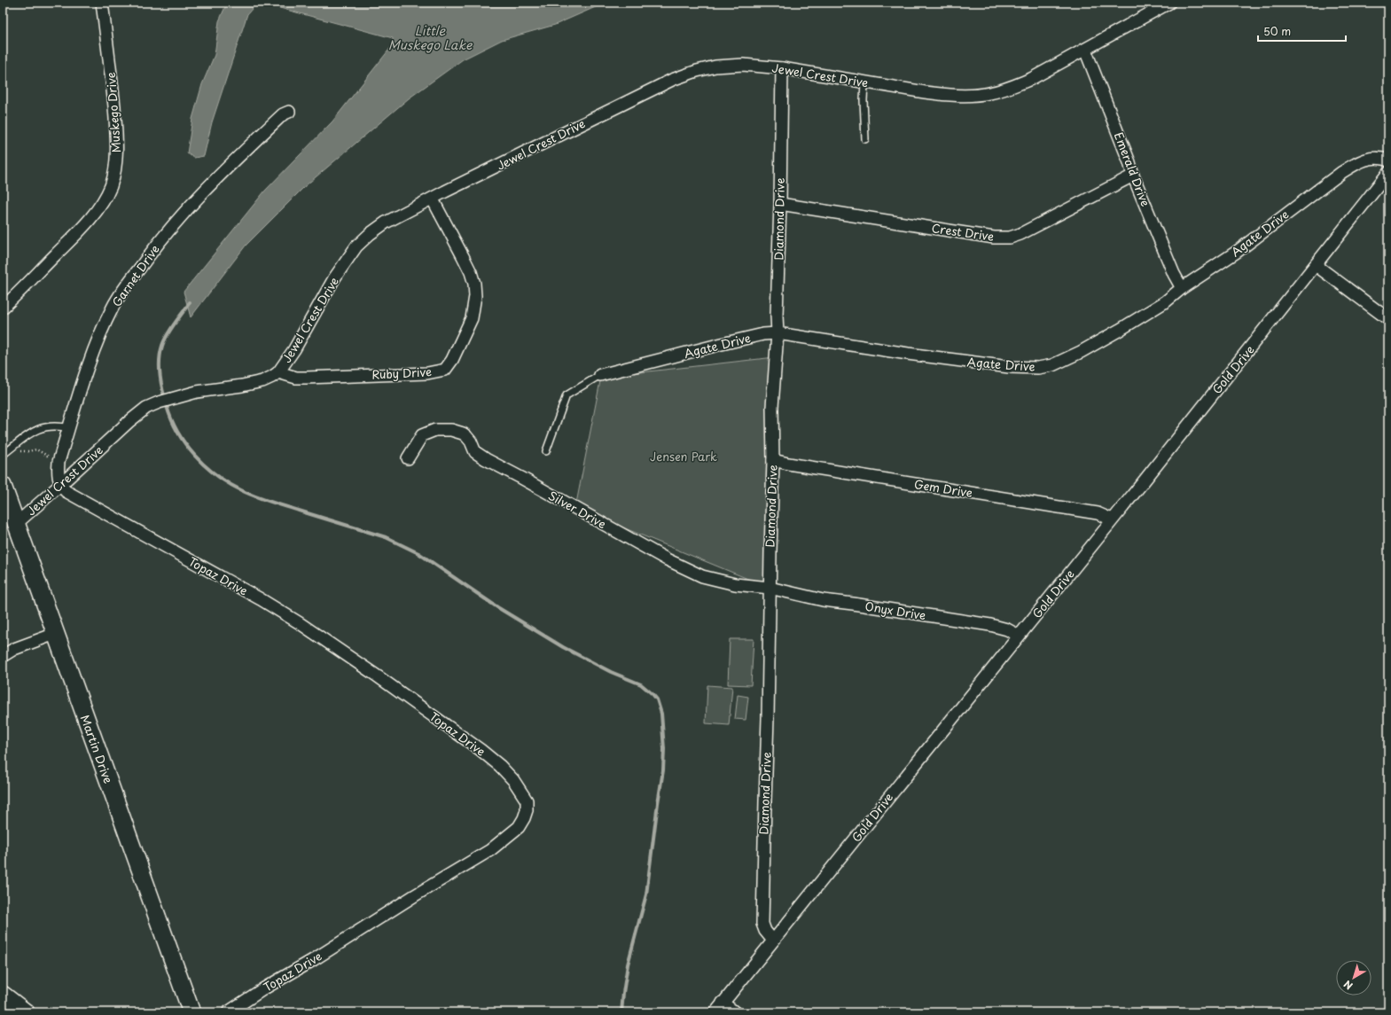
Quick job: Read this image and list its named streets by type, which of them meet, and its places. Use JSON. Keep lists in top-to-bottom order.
{
  "streets": {
    "street": [
      "Jewel Crest Drive",
      "Muskego Drive",
      "Emerald Drive",
      "Diamond Drive",
      "Crest Drive",
      "Agate Drive",
      "Garnet Drive",
      "Gold Drive",
      "Ruby Drive",
      "Gem Drive",
      "Silver Drive",
      "Topaz Drive",
      "Onyx Drive",
      "Martin Drive"
    ]
  },
  "crossings": [
    ["Jewel Crest Drive", "Emerald Drive"],
    ["Jewel Crest Drive", "Diamond Drive"],
    ["Jewel Crest Drive", "Garnet Drive"],
    ["Jewel Crest Drive", "Ruby Drive"],
    ["Jewel Crest Drive", "Topaz Drive"],
    ["Jewel Crest Drive", "Martin Drive"],
    ["Emerald Drive", "Crest Drive"],
    ["Emerald Drive", "Agate Drive"],
    ["Diamond Drive", "Crest Drive"],
    ["Diamond Drive", "Agate Drive"],
    ["Diamond Drive", "Gold Drive"],
    ["Diamond Drive", "Gem Drive"],
    ["Diamond Drive", "Silver Drive"],
    ["Diamond Drive", "Onyx Drive"],
    ["Garnet Drive", "Topaz Drive"],
    ["Gold Drive", "Gem Drive"],
    ["Gold Drive", "Onyx Drive"],
    ["Silver Drive", "Onyx Drive"]
  ],
  "water": ["Little Muskego Lake"],
  "parks": ["Jensen Park"],
  "scale_bar": "50 m",
  "north": "bottom left"
}
